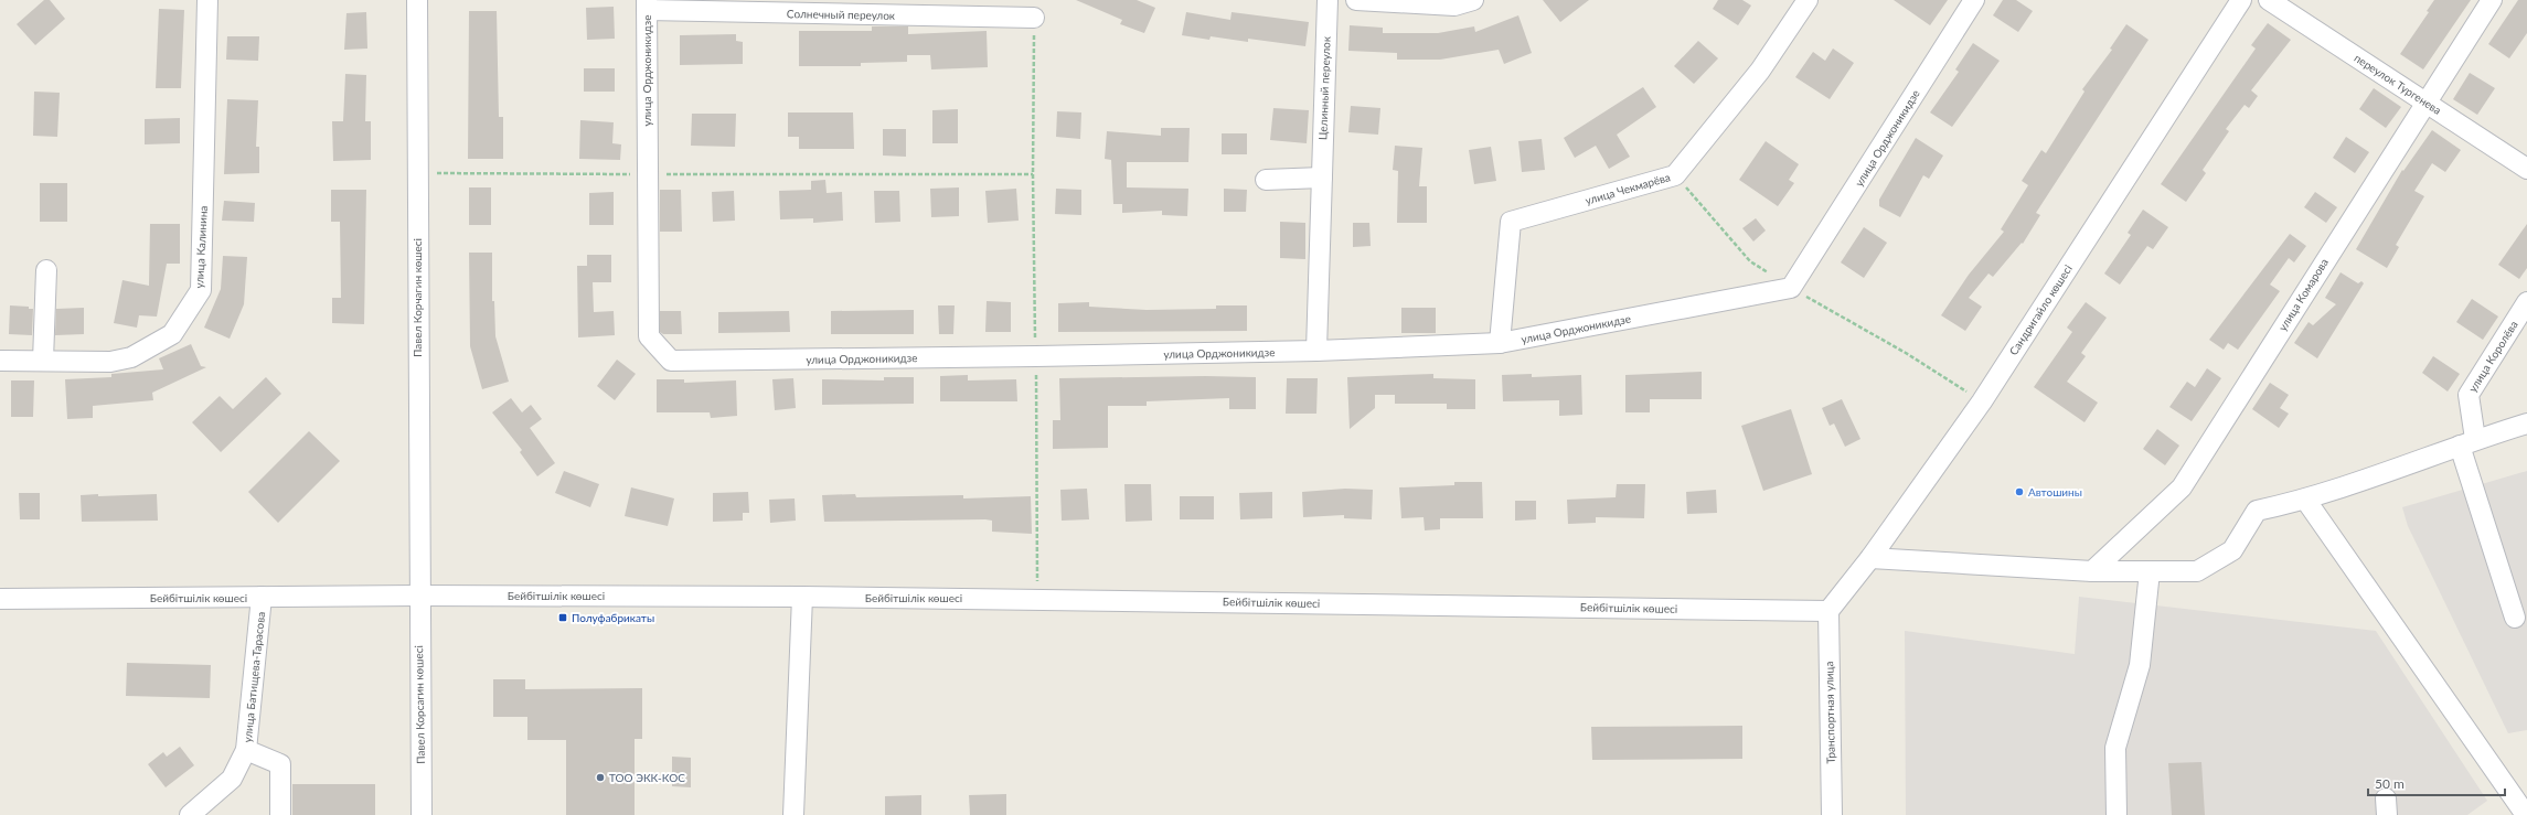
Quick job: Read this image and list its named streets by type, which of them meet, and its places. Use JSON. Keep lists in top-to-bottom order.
{
  "streets": {
    "street": [
      "Солнечный переулок",
      "улица Орджоникидзе",
      "переулок Тургенева",
      "Целинный переулок",
      "улица Чекмарёва",
      "улица Калинина",
      "улица Комарова",
      "Павел Корчагин көшесі",
      "Сандригайло көшесі",
      "улица Королёва",
      "Бейбітшілік көшесі",
      "улица Батищева-Тарасова",
      "Павел Корсагин көшесі",
      "Транспортная улица"
    ]
  },
  "crossings": [
    ["Солнечный переулок", "улица Орджоникидзе"],
    ["улица Орджоникидзе", "Целинный переулок"],
    ["улица Орджоникидзе", "улица Чекмарёва"],
    ["переулок Тургенева", "улица Комарова"],
    ["Павел Корчагин көшесі", "Бейбітшілік көшесі"],
    ["Павел Корчагин көшесі", "Павел Корсагин көшесі"],
    ["Сандригайло көшесі", "Бейбітшілік көшесі"],
    ["Сандригайло көшесі", "Транспортная улица"],
    ["Бейбітшілік көшесі", "улица Батищева-Тарасова"],
    ["Бейбітшілік көшесі", "Павел Корсагин көшесі"],
    ["Бейбітшілік көшесі", "Транспортная улица"]
  ],
  "places": {
    "other": ["Автошины", "ТОО ЭКК-КОС"],
    "transit": ["Полуфабрикаты"]
  },
  "scale_bar": "50 m"
}
